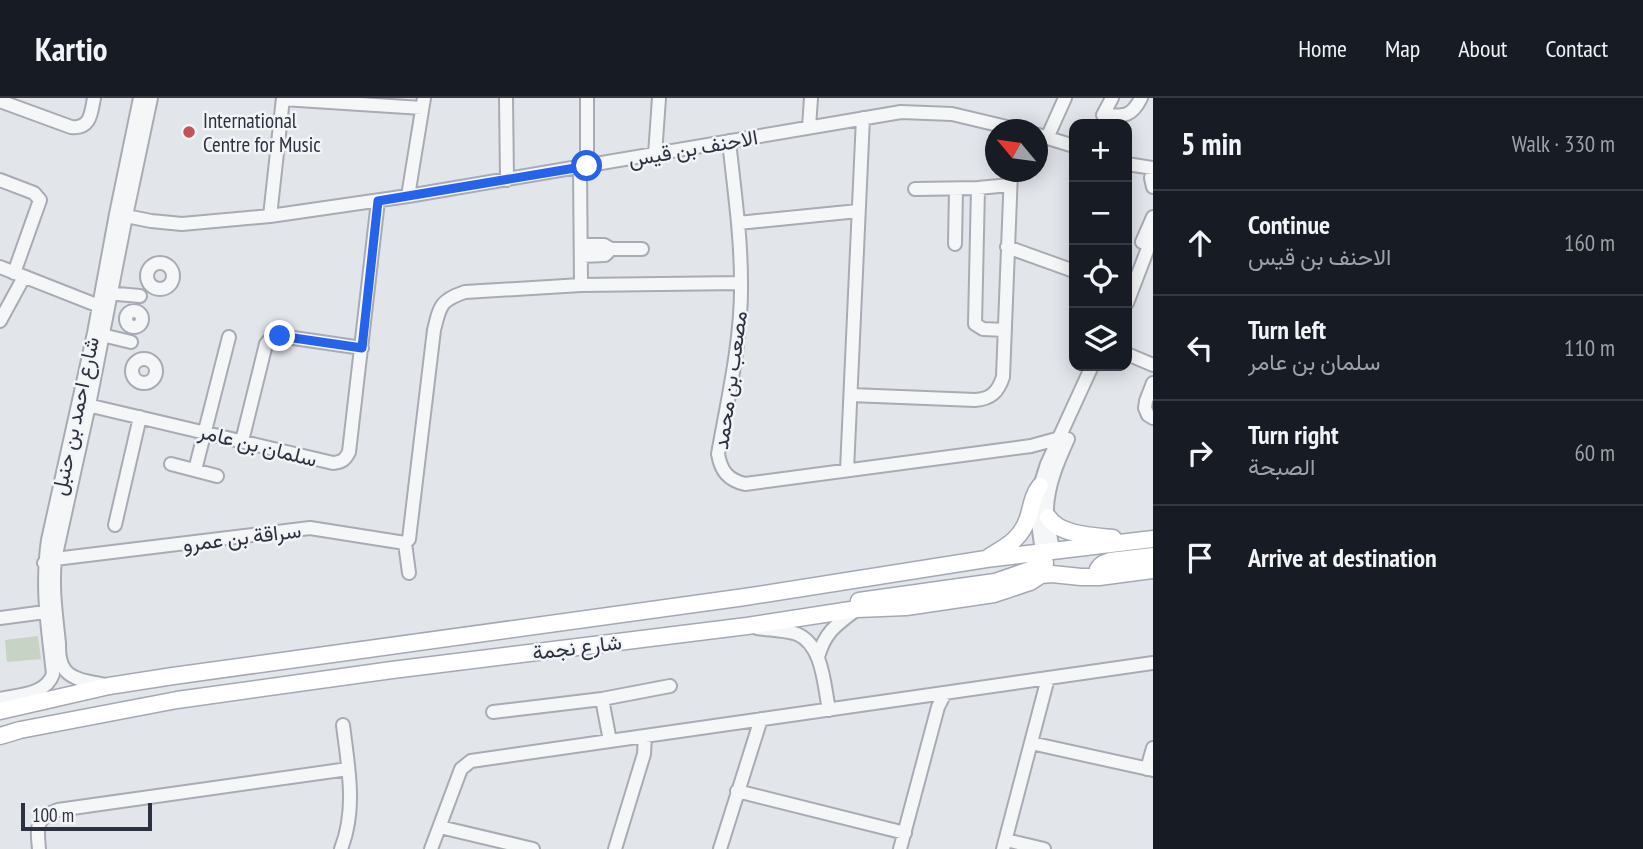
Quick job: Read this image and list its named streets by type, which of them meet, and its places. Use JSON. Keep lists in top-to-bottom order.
{
  "streets": {
    "main road": ["شارع نجمة"],
    "street": [
      "الاحنف بن قيس",
      "مصعب بن محمد",
      "شارع احمد بن حنبل",
      "سلمان بن عامر",
      "سراقة بن عمرو"
    ]
  },
  "crossings": [
    ["الاحنف بن قيس", "مصعب بن محمد"],
    ["الاحنف بن قيس", "شارع احمد بن حنبل"],
    ["الاحنف بن قيس", "سلمان بن عامر"],
    ["شارع احمد بن حنبل", "سلمان بن عامر"],
    ["شارع احمد بن حنبل", "سراقة بن عمرو"],
    ["شارع احمد بن حنبل", "شارع نجمة"]
  ],
  "places": ["International Centre for Music"],
  "scale_bar": "100 m",
  "north": "top left",
  "page": {
    "header": "Kartio",
    "nav": [
      "Home",
      "Map",
      "About",
      "Contact"
    ],
    "heading": ["5 min", "Walk · 330 m"],
    "map_buttons": ["+", "−"],
    "list": [
      ["Continue", "الاحنف بن قيس", "160 m"],
      ["Turn left", "سلمان بن عامر", "110 m"],
      ["Turn right", "الصبحة", "60 m"],
      "Arrive at destination"
    ],
    "scale": "100 m"
  }
}
